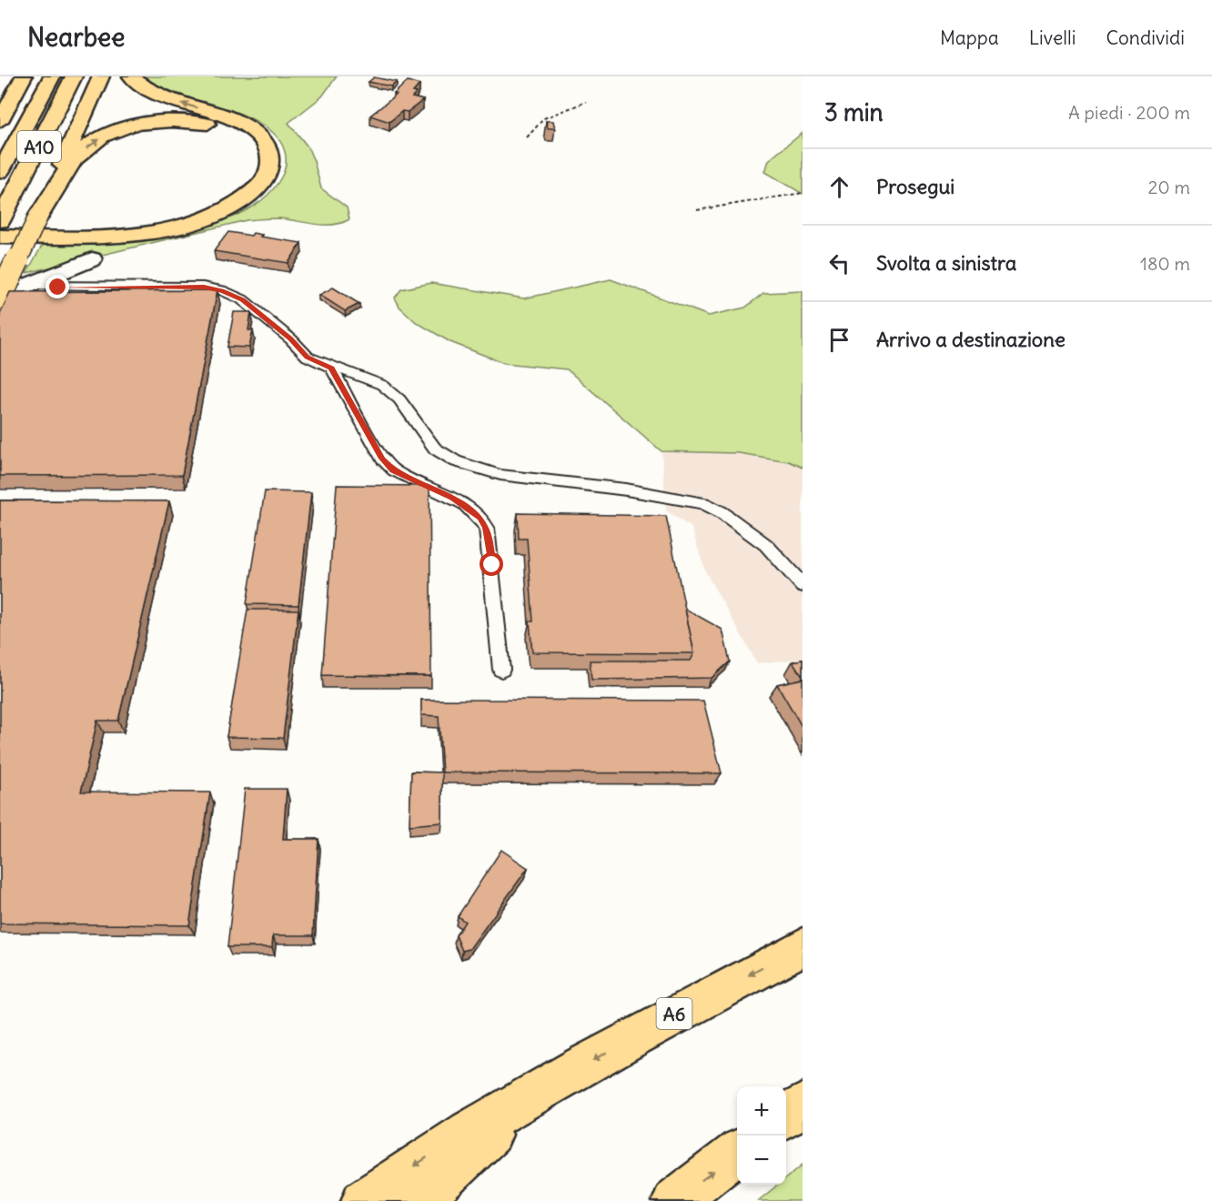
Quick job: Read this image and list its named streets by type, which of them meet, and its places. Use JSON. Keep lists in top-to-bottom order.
{
  "streets": {
    "highway": ["A10", "A6"]
  },
  "page": {
    "header": "Nearbee",
    "nav": ["Mappa", "Livelli", "Condividi"],
    "heading": ["3 min", "A piedi · 200 m"],
    "list": [
      ["Prosegui", "20 m"],
      ["Svolta a sinistra", "180 m"],
      "Arrivo a destinazione"
    ],
    "map_buttons": ["+", "−"]
  }
}
